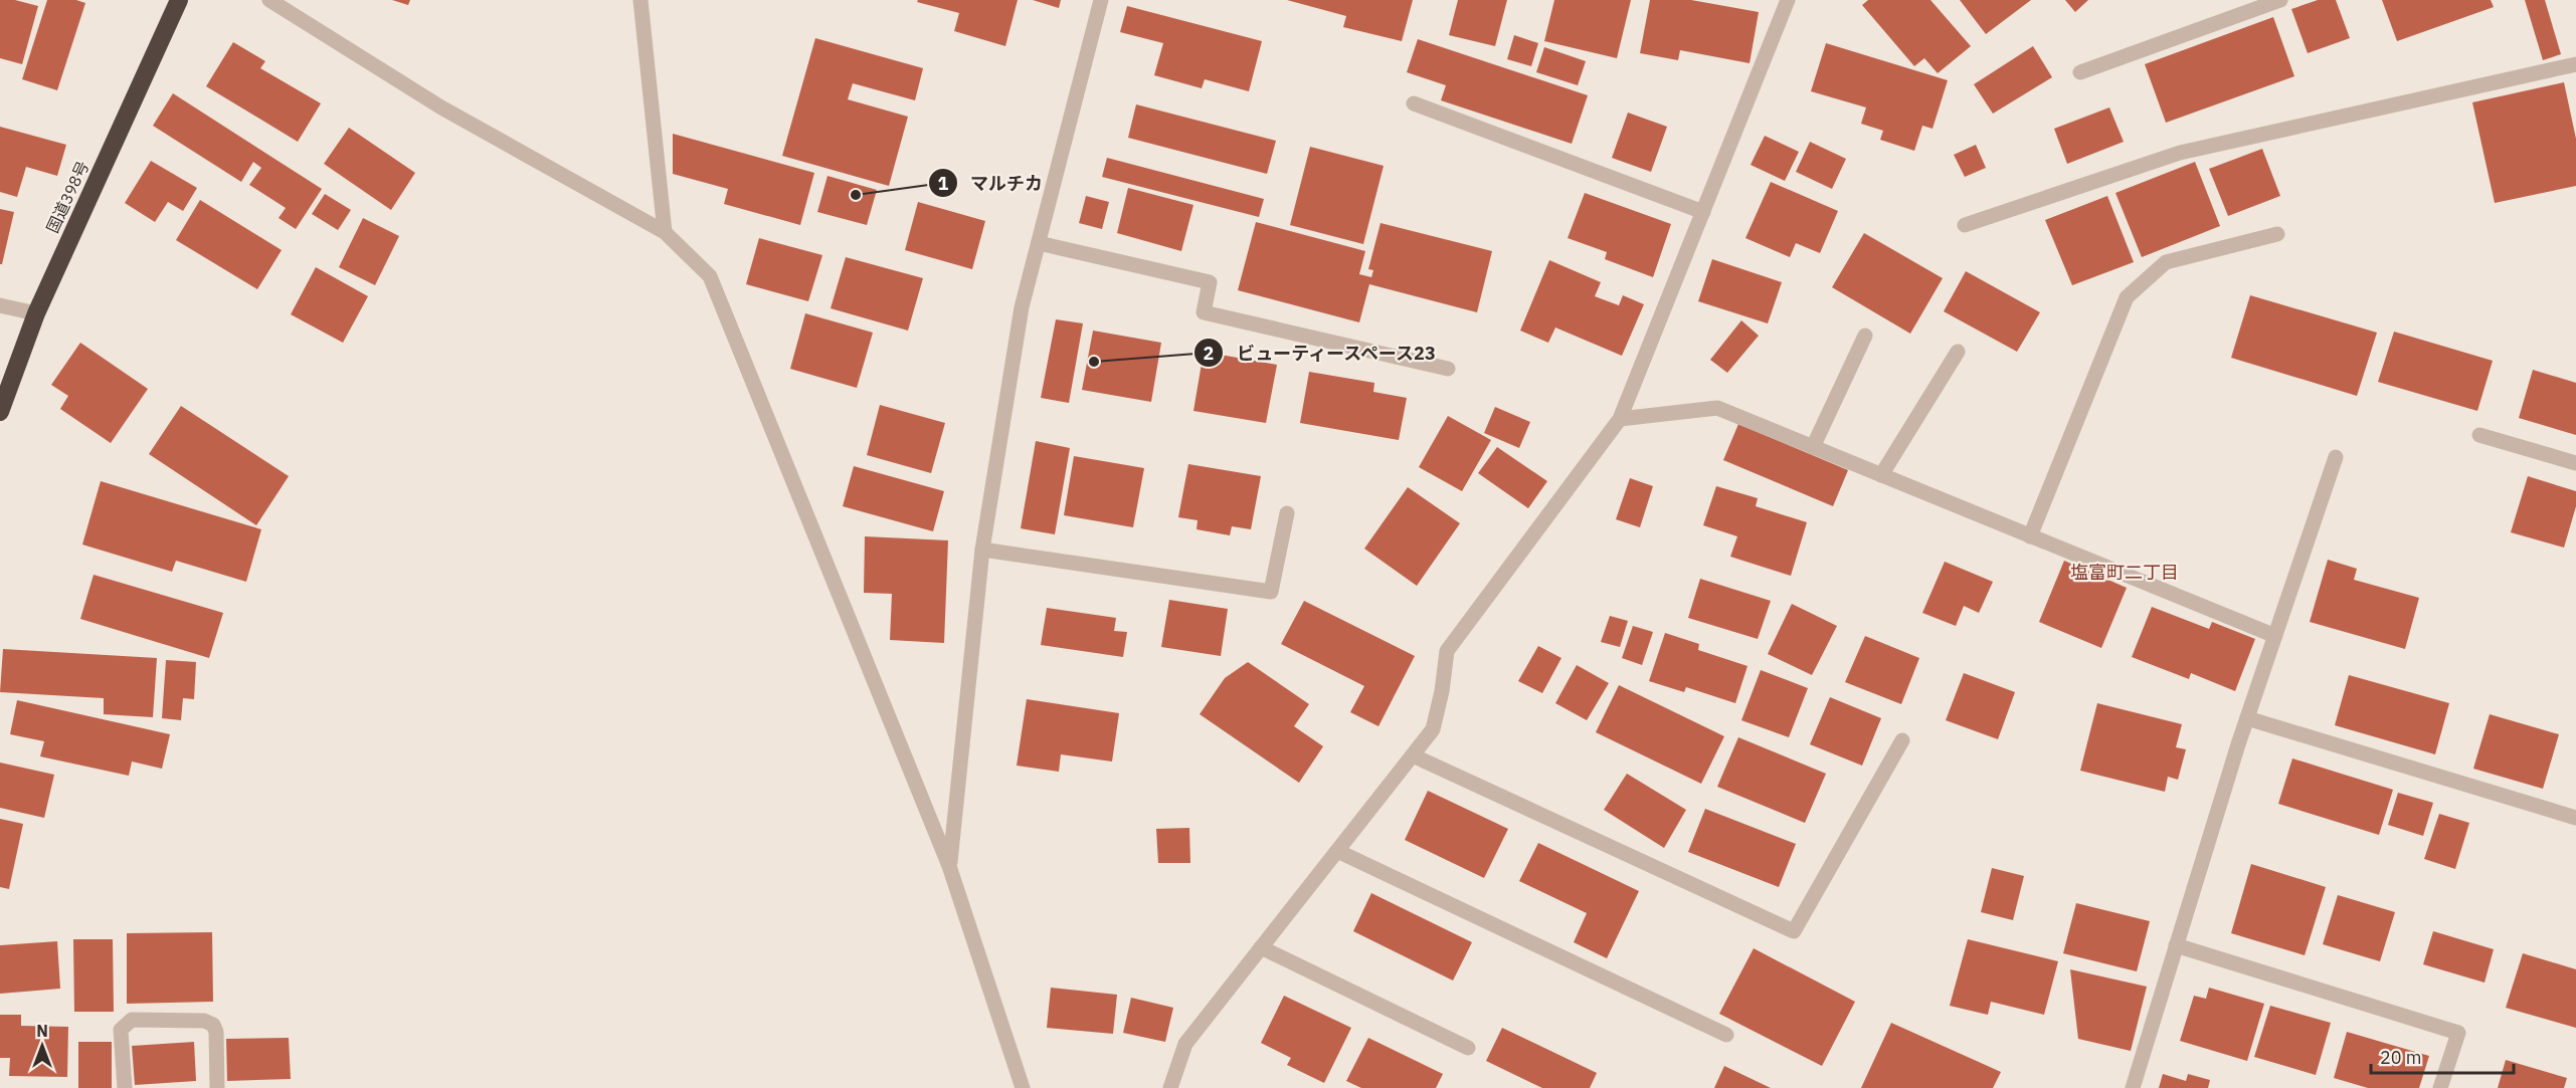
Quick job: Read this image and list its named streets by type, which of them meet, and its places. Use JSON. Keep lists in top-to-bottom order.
{
  "streets": {
    "highway": ["国道398号"]
  },
  "districts": ["塩富町二丁目"],
  "places": ["マルチカ", "ビューティースペース23"],
  "scale_bar": "20 m",
  "north": "top"
}
